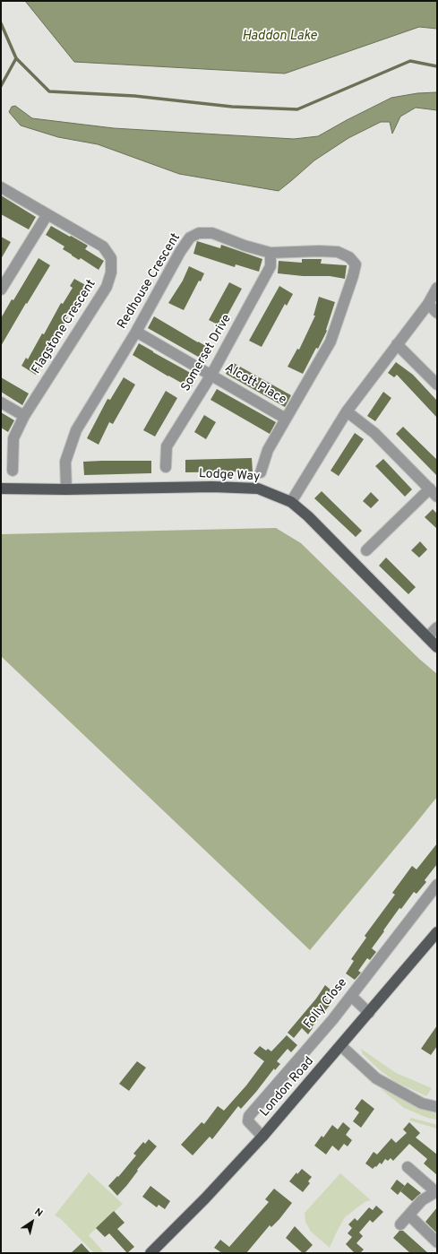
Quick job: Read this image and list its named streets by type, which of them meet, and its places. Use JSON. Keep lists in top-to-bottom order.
{
  "streets": {
    "main road": ["Lodge Way", "London Road"],
    "street": [
      "Redhouse Crescent",
      "Flagstone Crescent",
      "Somerset Drive",
      "Alcott Place",
      "Folly Close"
    ]
  },
  "crossings": [
    ["Redhouse Crescent", "Somerset Drive"],
    ["Redhouse Crescent", "Alcott Place"],
    ["Redhouse Crescent", "Lodge Way"],
    ["Somerset Drive", "Alcott Place"],
    ["Folly Close", "London Road"]
  ],
  "water": ["Haddon Lake"],
  "north": "top right"
}
